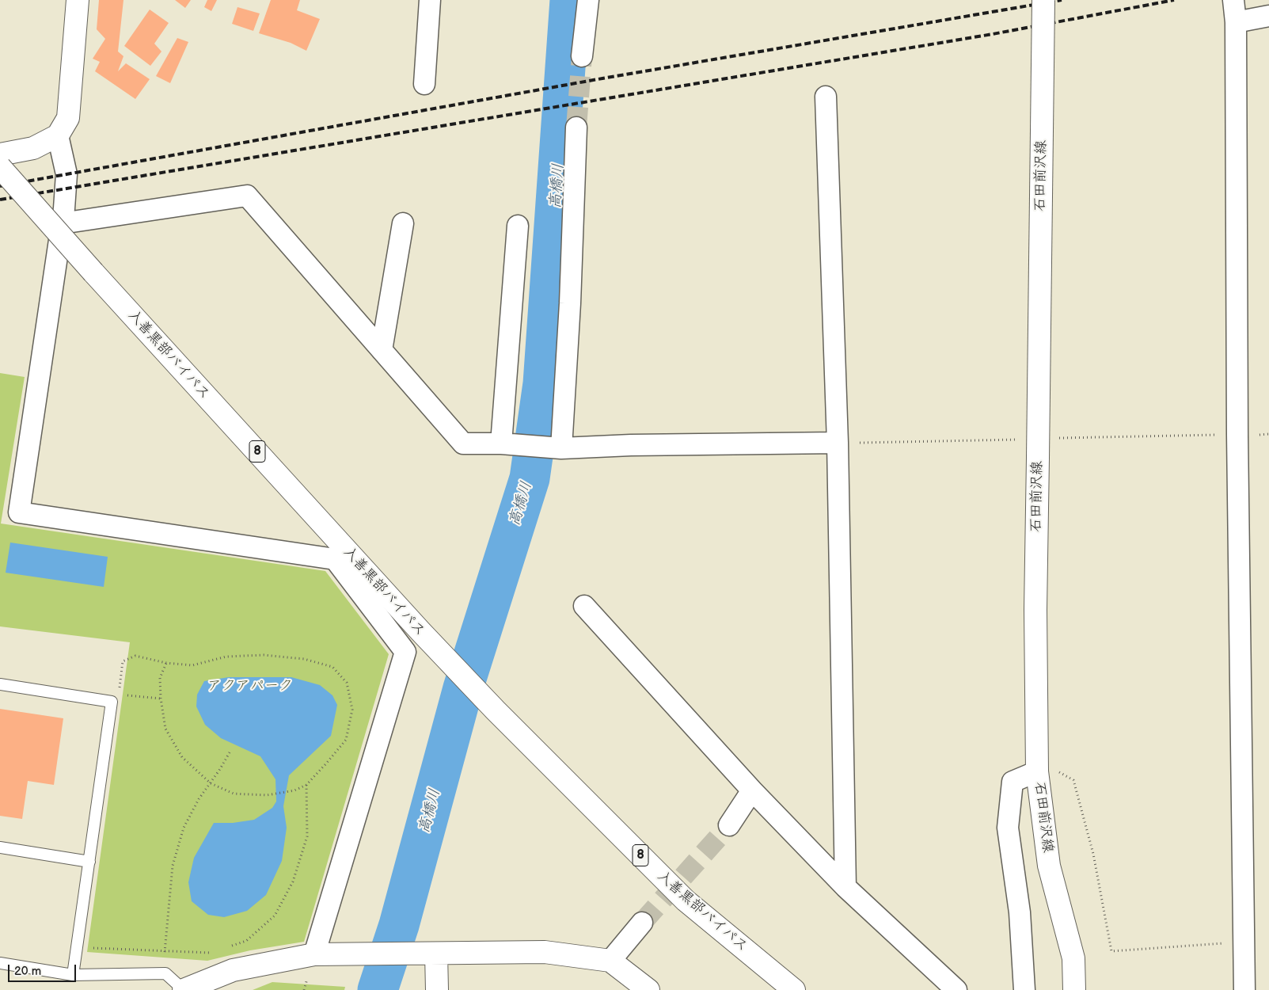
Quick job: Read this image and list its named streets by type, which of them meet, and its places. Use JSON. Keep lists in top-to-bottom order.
{
  "streets": {
    "main road": ["石田前沢線", "入善黒部バイパス", "8"]
  },
  "water": ["高橋川"],
  "parks": ["アクアパーク"],
  "scale_bar": "20 m"
}
